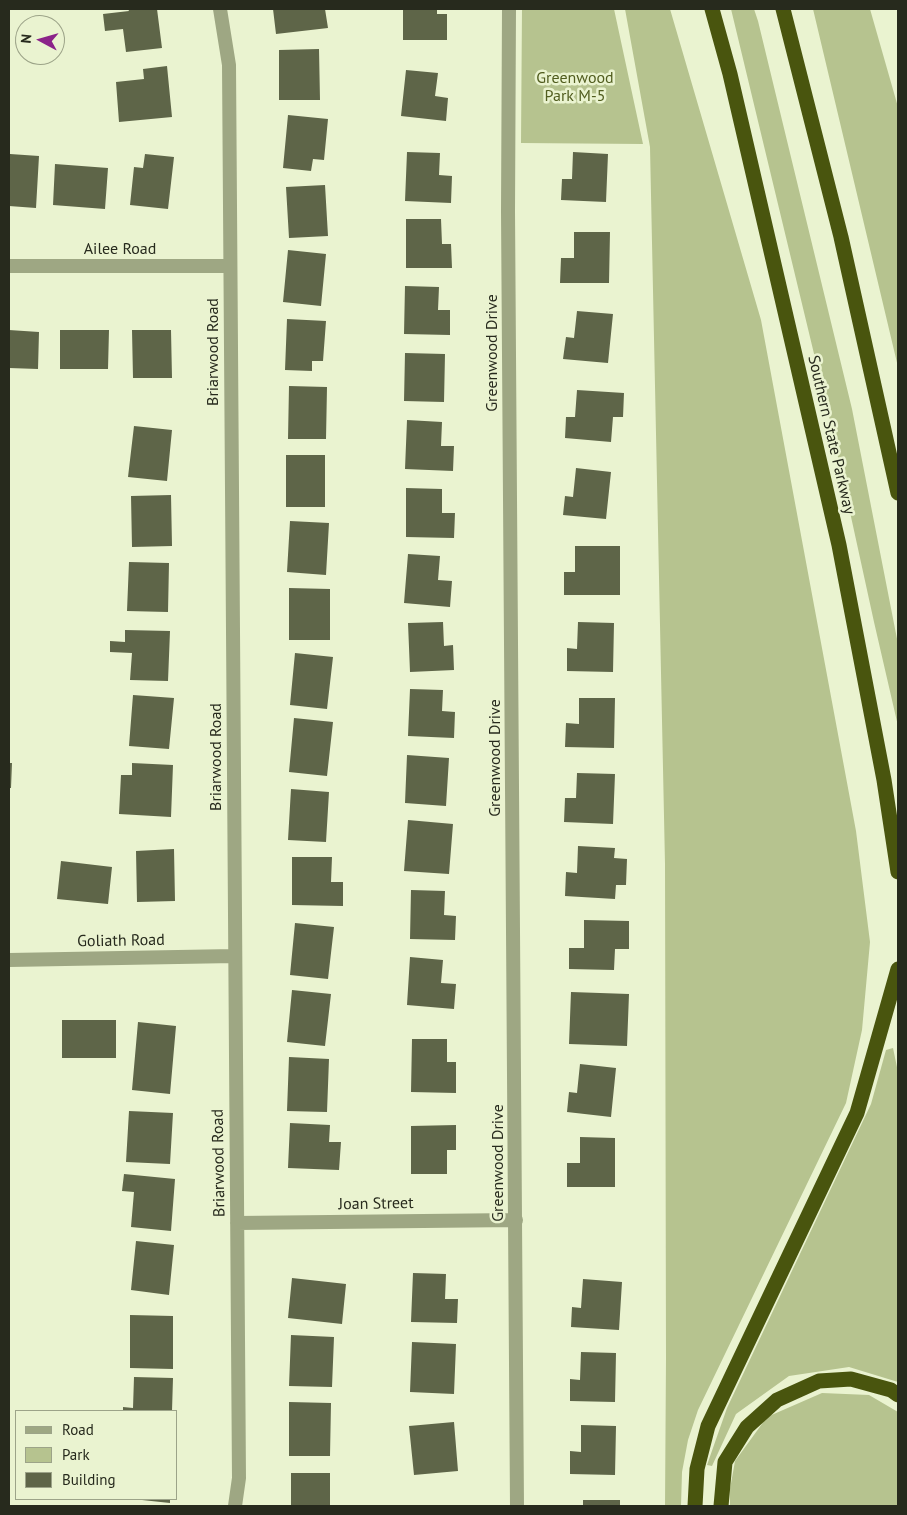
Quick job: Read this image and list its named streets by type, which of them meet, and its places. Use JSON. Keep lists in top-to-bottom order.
{
  "streets": {
    "highway": ["Southern State Parkway"],
    "street": [
      "Ailee Road",
      "Briarwood Road",
      "Greenwood Drive",
      "Goliath Road",
      "Joan Street"
    ]
  },
  "crossings": [
    ["Ailee Road", "Briarwood Road"],
    ["Briarwood Road", "Goliath Road"],
    ["Briarwood Road", "Joan Street"],
    ["Greenwood Drive", "Joan Street"]
  ],
  "parks": ["Greenwood Park M-5"],
  "legend": ["Road", "Park", "Building"],
  "north": "left"
}
